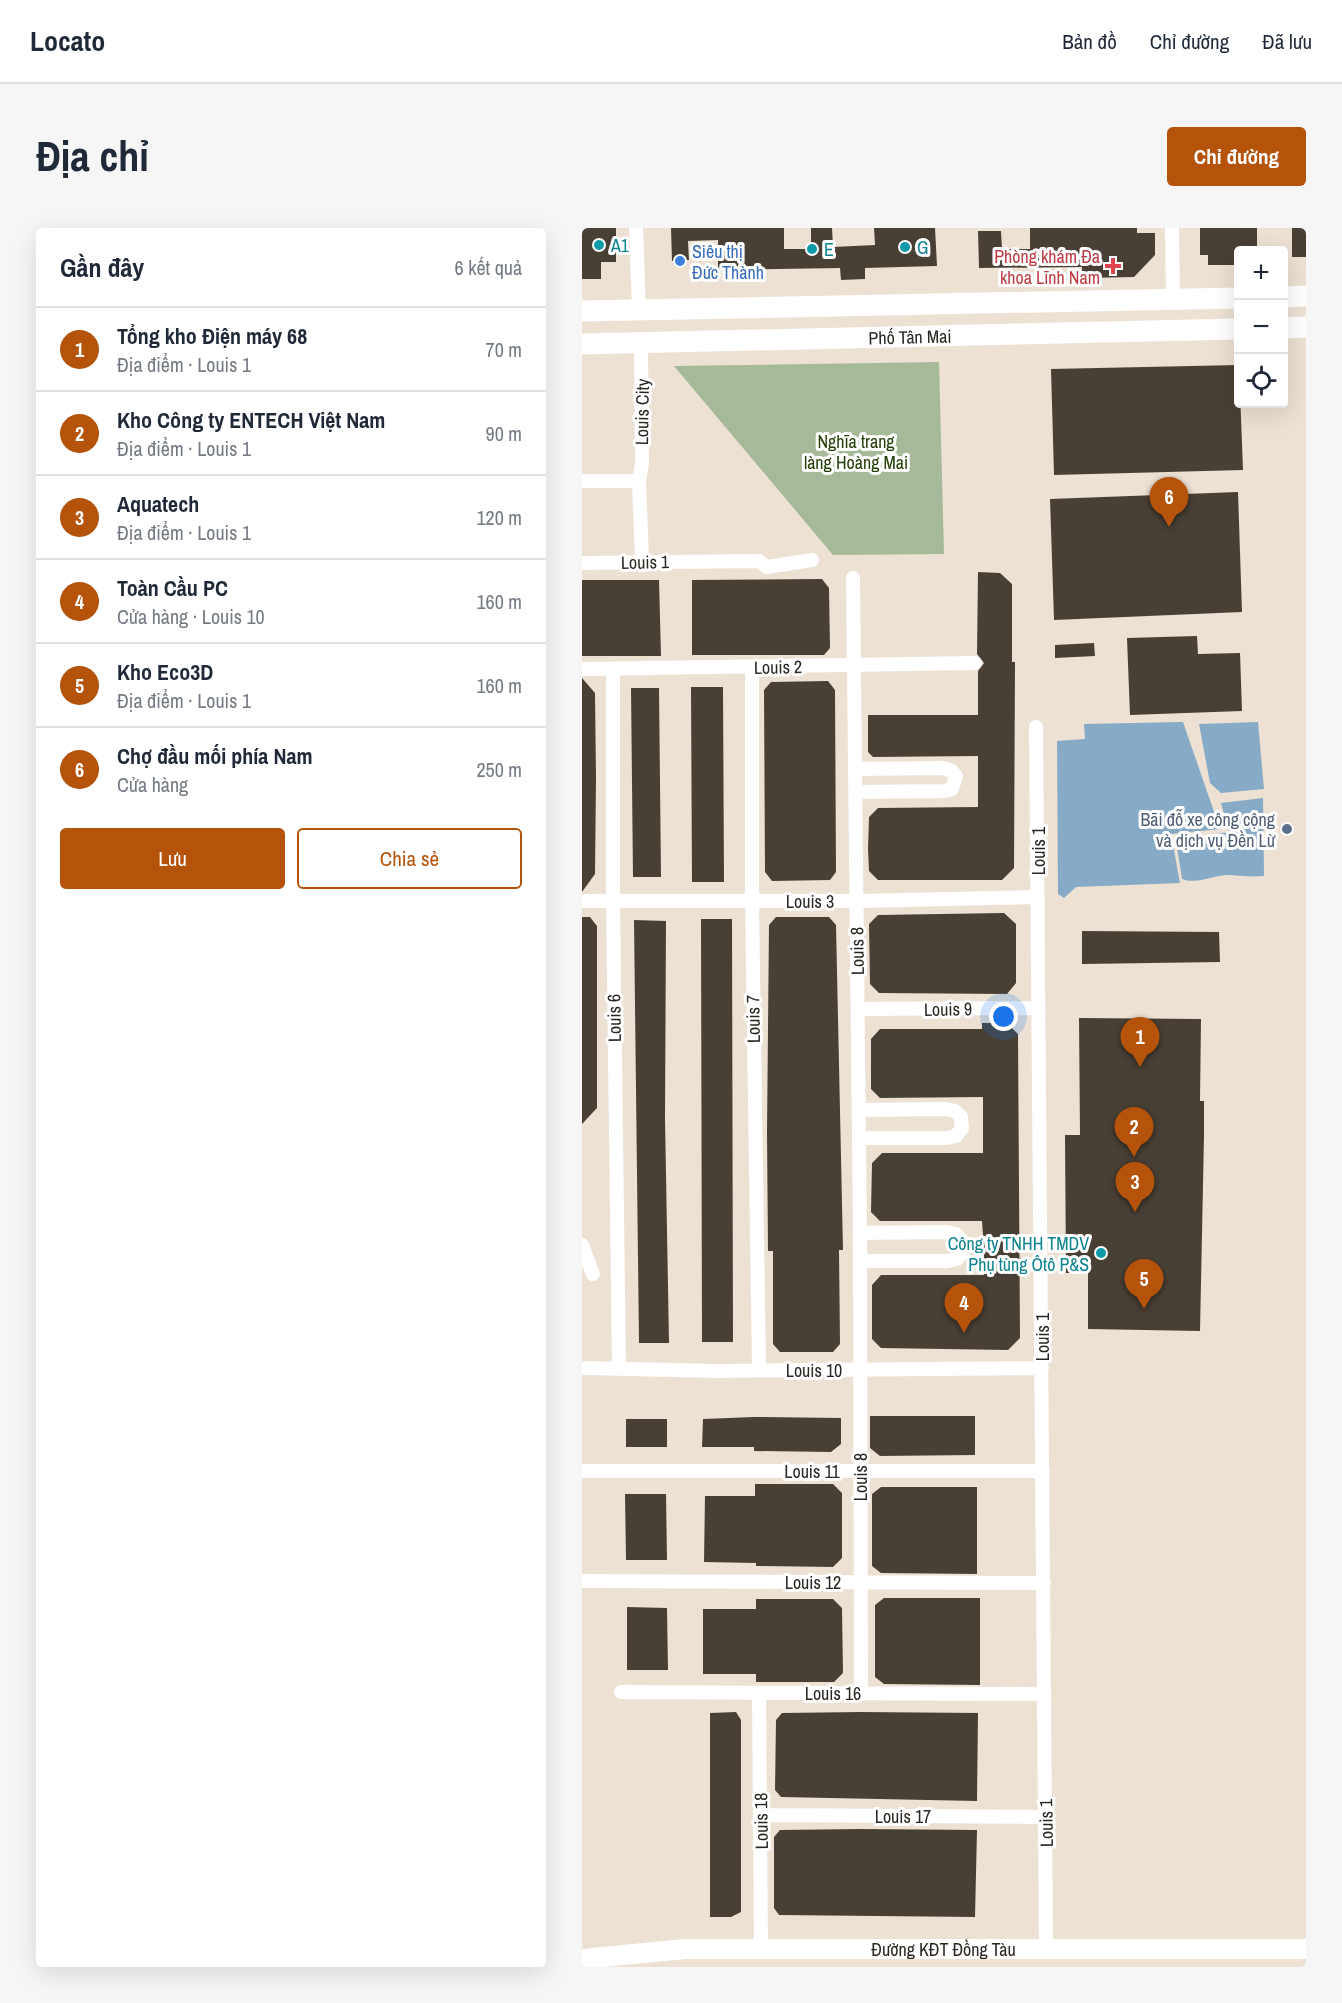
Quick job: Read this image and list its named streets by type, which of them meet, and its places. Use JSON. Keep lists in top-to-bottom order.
{
  "streets": {
    "main road": ["Phố Tân Mai", "Đường KĐT Đồng Tàu"],
    "street": [
      "Louis City",
      "Louis 1",
      "Louis 2",
      "Louis 3",
      "Louis 8",
      "Louis 9",
      "Louis 6",
      "Louis 7",
      "Louis 10",
      "Louis 11",
      "Louis 12",
      "Louis 16",
      "Louis 17",
      "Louis 18"
    ]
  },
  "crossings": [
    ["Phố Tân Mai", "Louis City"],
    ["Louis City", "Louis 1"],
    ["Louis 1", "Louis 3"],
    ["Louis 1", "Louis 9"],
    ["Louis 1", "Louis 10"],
    ["Louis 1", "Louis 11"],
    ["Louis 1", "Louis 12"],
    ["Louis 1", "Louis 16"],
    ["Louis 1", "Louis 17"],
    ["Louis 1", "Đường KĐT Đồng Tàu"],
    ["Louis 2", "Louis 8"],
    ["Louis 2", "Louis 6"],
    ["Louis 2", "Louis 7"],
    ["Louis 3", "Louis 8"],
    ["Louis 3", "Louis 6"],
    ["Louis 3", "Louis 7"],
    ["Louis 8", "Louis 9"],
    ["Louis 8", "Louis 10"],
    ["Louis 8", "Louis 11"],
    ["Louis 8", "Louis 12"],
    ["Louis 8", "Louis 16"],
    ["Louis 6", "Louis 10"],
    ["Louis 7", "Louis 10"],
    ["Louis 16", "Louis 18"],
    ["Louis 17", "Louis 18"],
    ["Louis 18", "Đường KĐT Đồng Tàu"]
  ],
  "parks": ["Nghĩa trang làng Hoàng Mai"],
  "places": {
    "other": [
      "A1",
      "G",
      "E",
      "Siêu thị Đức Thành",
      "Bãi đỗ xe công cộng và dịch vụ Đền Lừ",
      "Công ty TNHH TMDV Phụ tùng Ôtô P&S"
    ],
    "health": ["Phòng khám Đa khoa Lĩnh Nam"]
  },
  "page": {
    "header": "Locato",
    "nav": ["Bản đồ", "Chỉ đường", "Đã lưu"],
    "buttons": [
      "Chỉ đường",
      ["Lưu", "Chia sẻ"]
    ],
    "title": "Địa chỉ",
    "heading": ["Gần đây", "6 kết quả"],
    "map_buttons": ["+", "−"],
    "list": [
      {
        "mark": "1",
        "name": "Tổng kho Điện máy 68",
        "note": "Địa điểm · Louis 1",
        "value": "70 m"
      },
      {
        "mark": "2",
        "name": "Kho Công ty ENTECH Việt Nam",
        "note": "Địa điểm · Louis 1",
        "value": "90 m"
      },
      {
        "mark": "3",
        "name": "Aquatech",
        "note": "Địa điểm · Louis 1",
        "value": "120 m"
      },
      {
        "mark": "4",
        "name": "Toàn Cầu PC",
        "note": "Cửa hàng · Louis 10",
        "value": "160 m"
      },
      {
        "mark": "5",
        "name": "Kho Eco3D",
        "note": "Địa điểm · Louis 1",
        "value": "160 m"
      },
      {
        "mark": "6",
        "name": "Chợ đầu mối phía Nam",
        "note": "Cửa hàng",
        "value": "250 m"
      }
    ],
    "pins": [
      "6",
      "1",
      "2",
      "3",
      "5",
      "4"
    ]
  }
}
